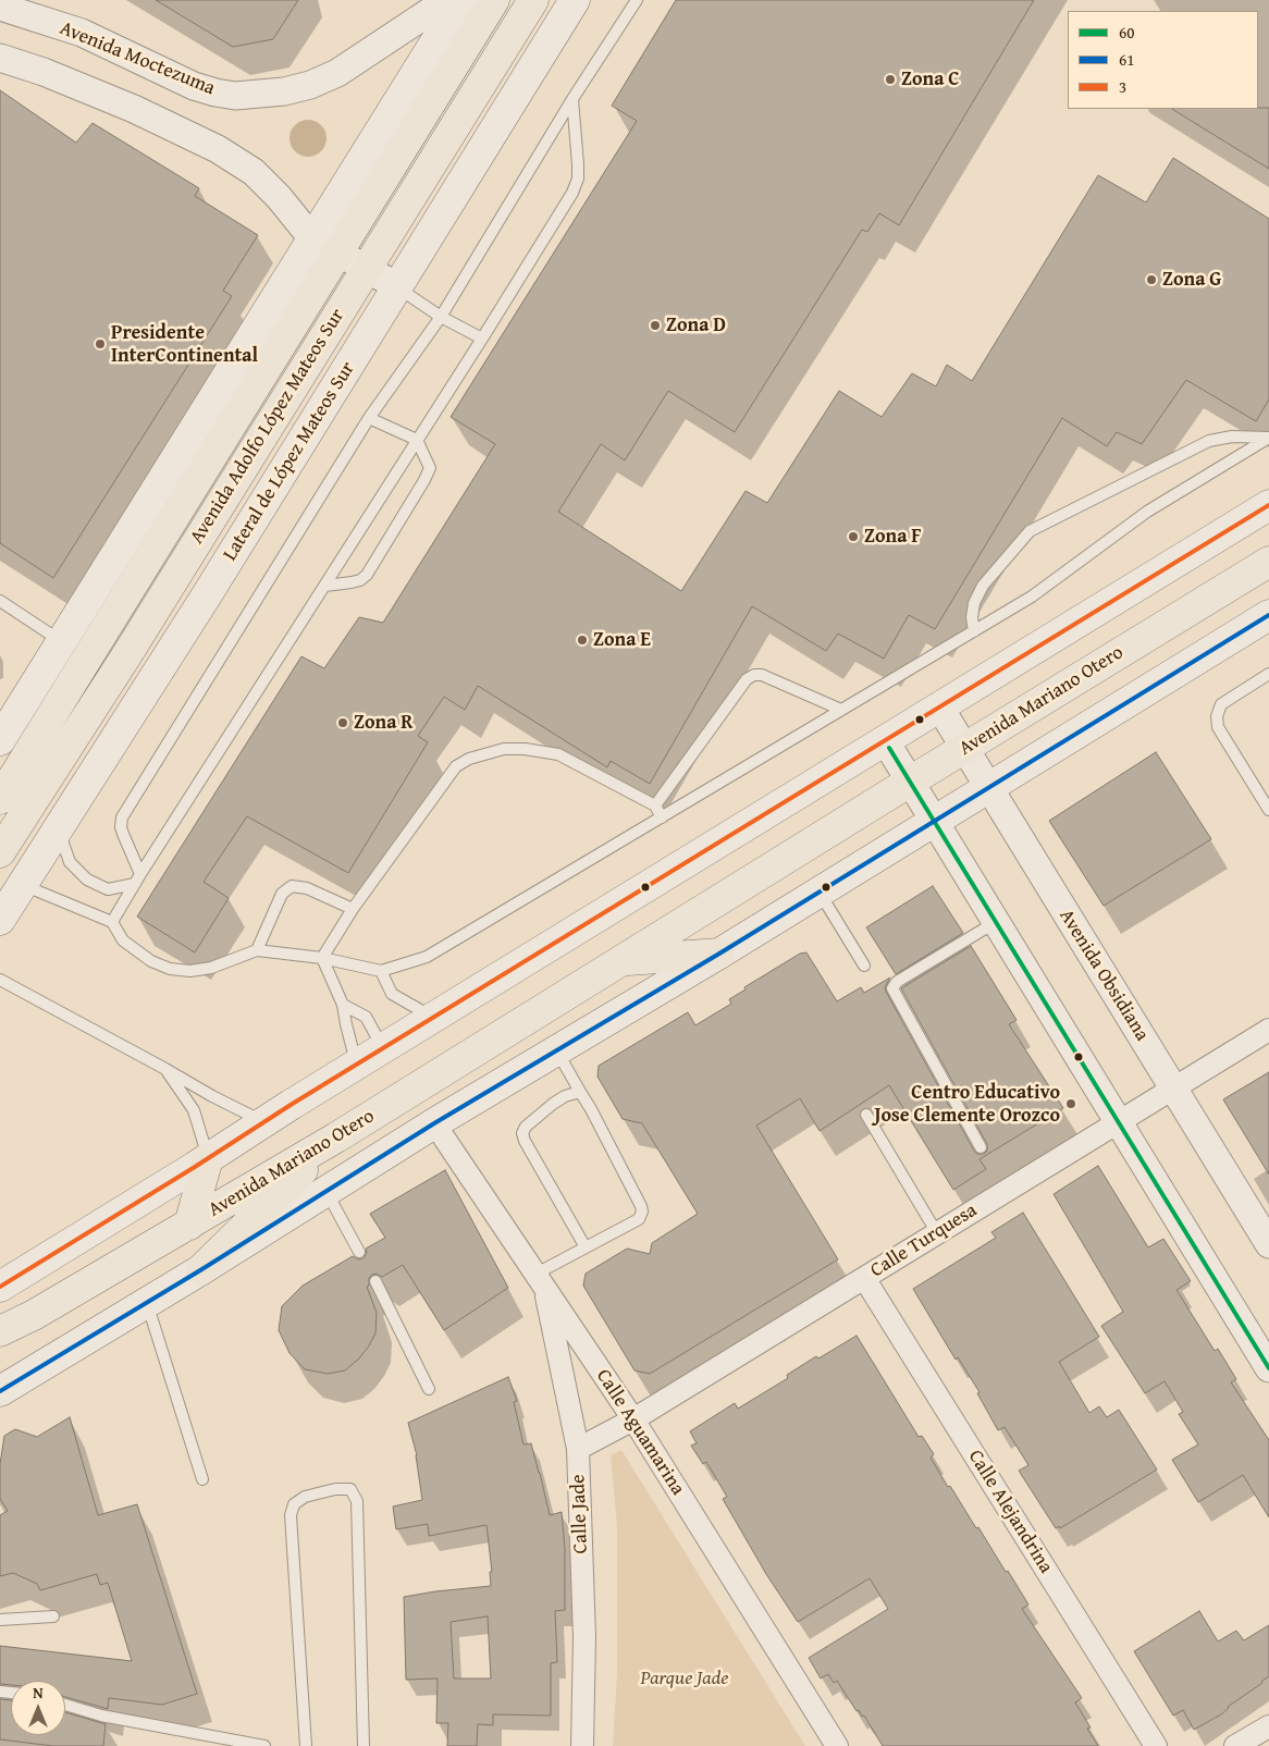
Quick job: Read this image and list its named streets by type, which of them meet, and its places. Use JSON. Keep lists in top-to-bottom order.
{
  "streets": {
    "main road": ["Avenida Adolfo López Mateos Sur", "Lateral de López Mateos Sur", "Avenida Mariano Otero"],
    "street": [
      "Avenida Moctezuma",
      "Avenida Obsidiana",
      "Calle Turquesa",
      "Calle Aguamarina",
      "Calle Alejandrina",
      "Calle Jade"
    ]
  },
  "crossings": [
    ["Avenida Mariano Otero", "Avenida Obsidiana"],
    ["Avenida Obsidiana", "Calle Turquesa"],
    ["Calle Turquesa", "Calle Aguamarina"],
    ["Calle Turquesa", "Calle Alejandrina"],
    ["Calle Turquesa", "Calle Jade"],
    ["Calle Aguamarina", "Calle Jade"]
  ],
  "parks": ["Parque Jade"],
  "places": [
    "Zona C",
    "Zona G",
    "Zona D",
    "Presidente InterContinental",
    "Zona F",
    "Zona E",
    "Zona R",
    "Centro Educativo Jose Clemente Orozco"
  ],
  "lines": ["transit line 3", "transit line 61", "transit line 60"],
  "legend": ["60", "61", "3"],
  "north": "top"
}
